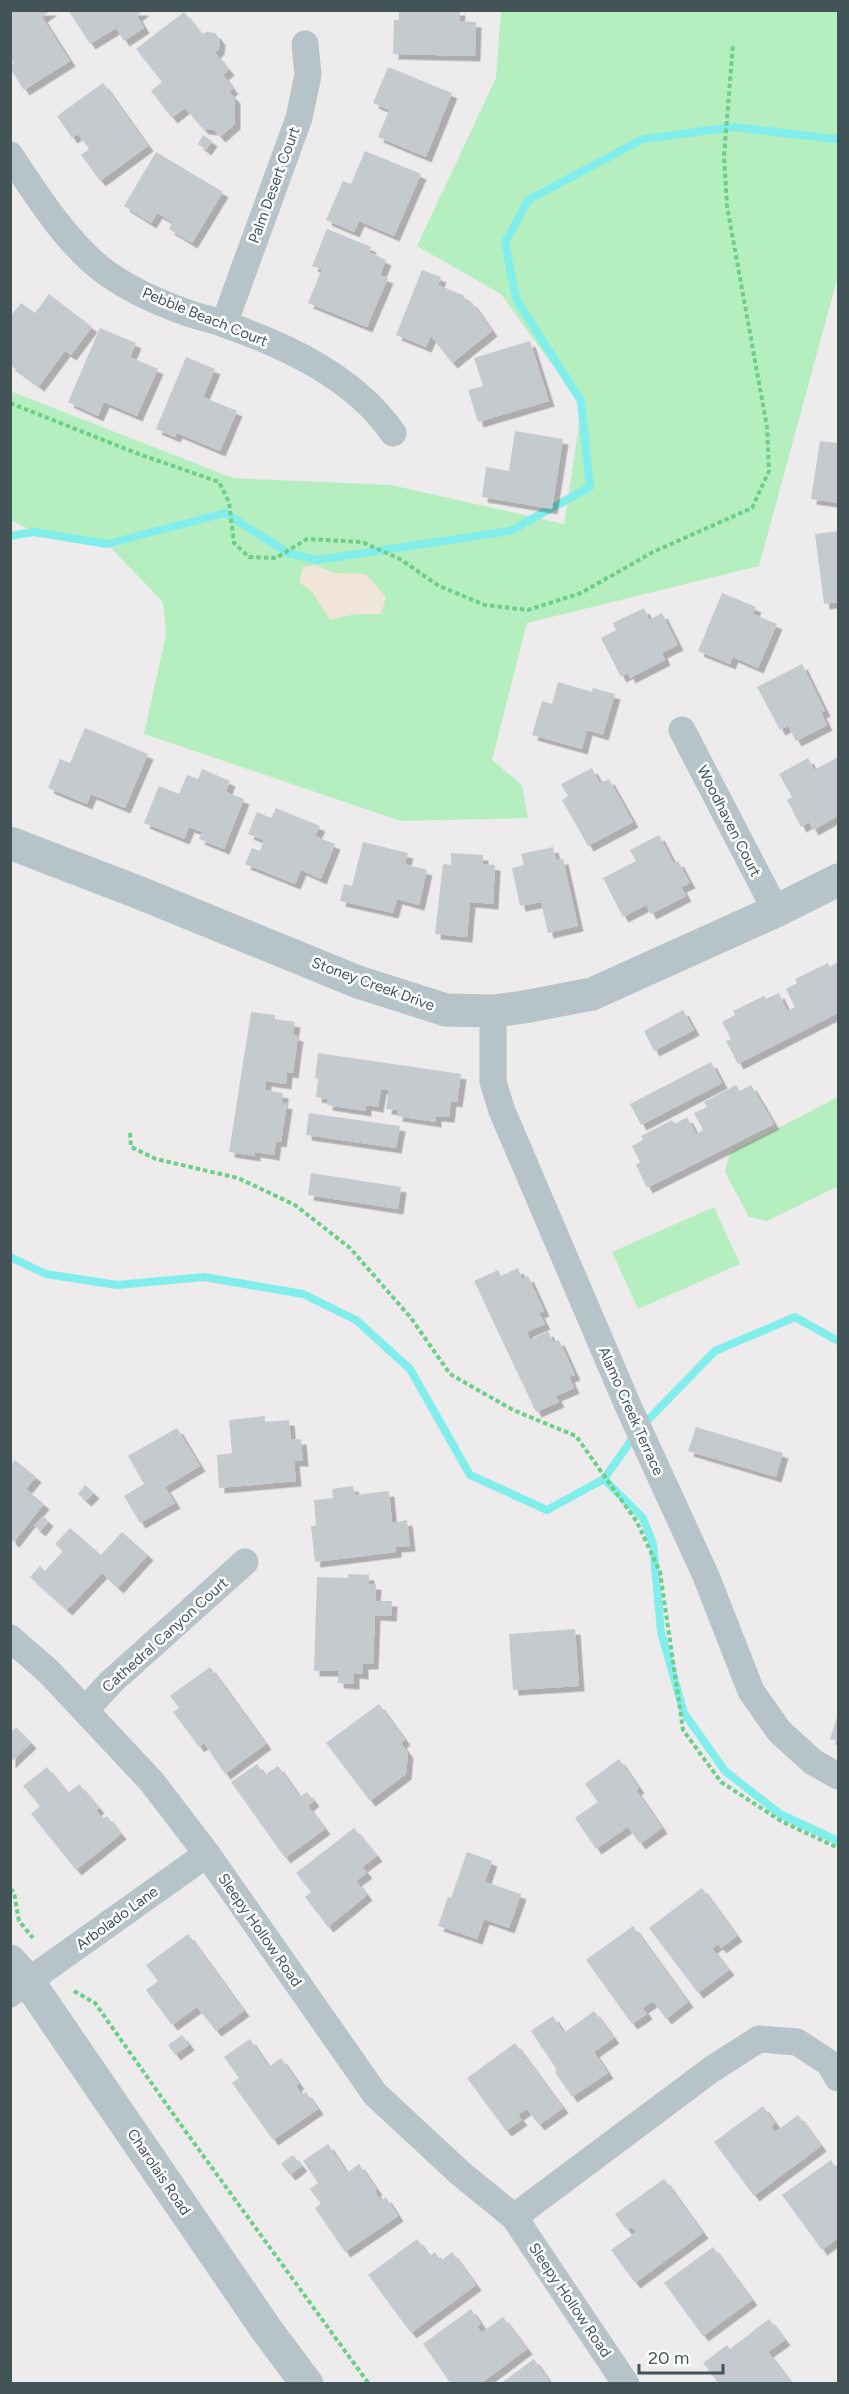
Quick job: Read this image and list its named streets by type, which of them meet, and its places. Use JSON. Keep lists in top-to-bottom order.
{
  "streets": {
    "street": [
      "Palm Desert Court",
      "Pebble Beach Court",
      "Woodhaven Court",
      "Stoney Creek Drive",
      "Alamo Creek Terrace",
      "Cathedral Canyon Court",
      "Arbolado Lane",
      "Sleepy Hollow Road",
      "Charolais Road"
    ]
  },
  "crossings": [
    ["Palm Desert Court", "Pebble Beach Court"],
    ["Woodhaven Court", "Stoney Creek Drive"],
    ["Stoney Creek Drive", "Alamo Creek Terrace"],
    ["Cathedral Canyon Court", "Sleepy Hollow Road"],
    ["Arbolado Lane", "Sleepy Hollow Road"],
    ["Arbolado Lane", "Charolais Road"]
  ],
  "scale_bar": "20 m"
}
